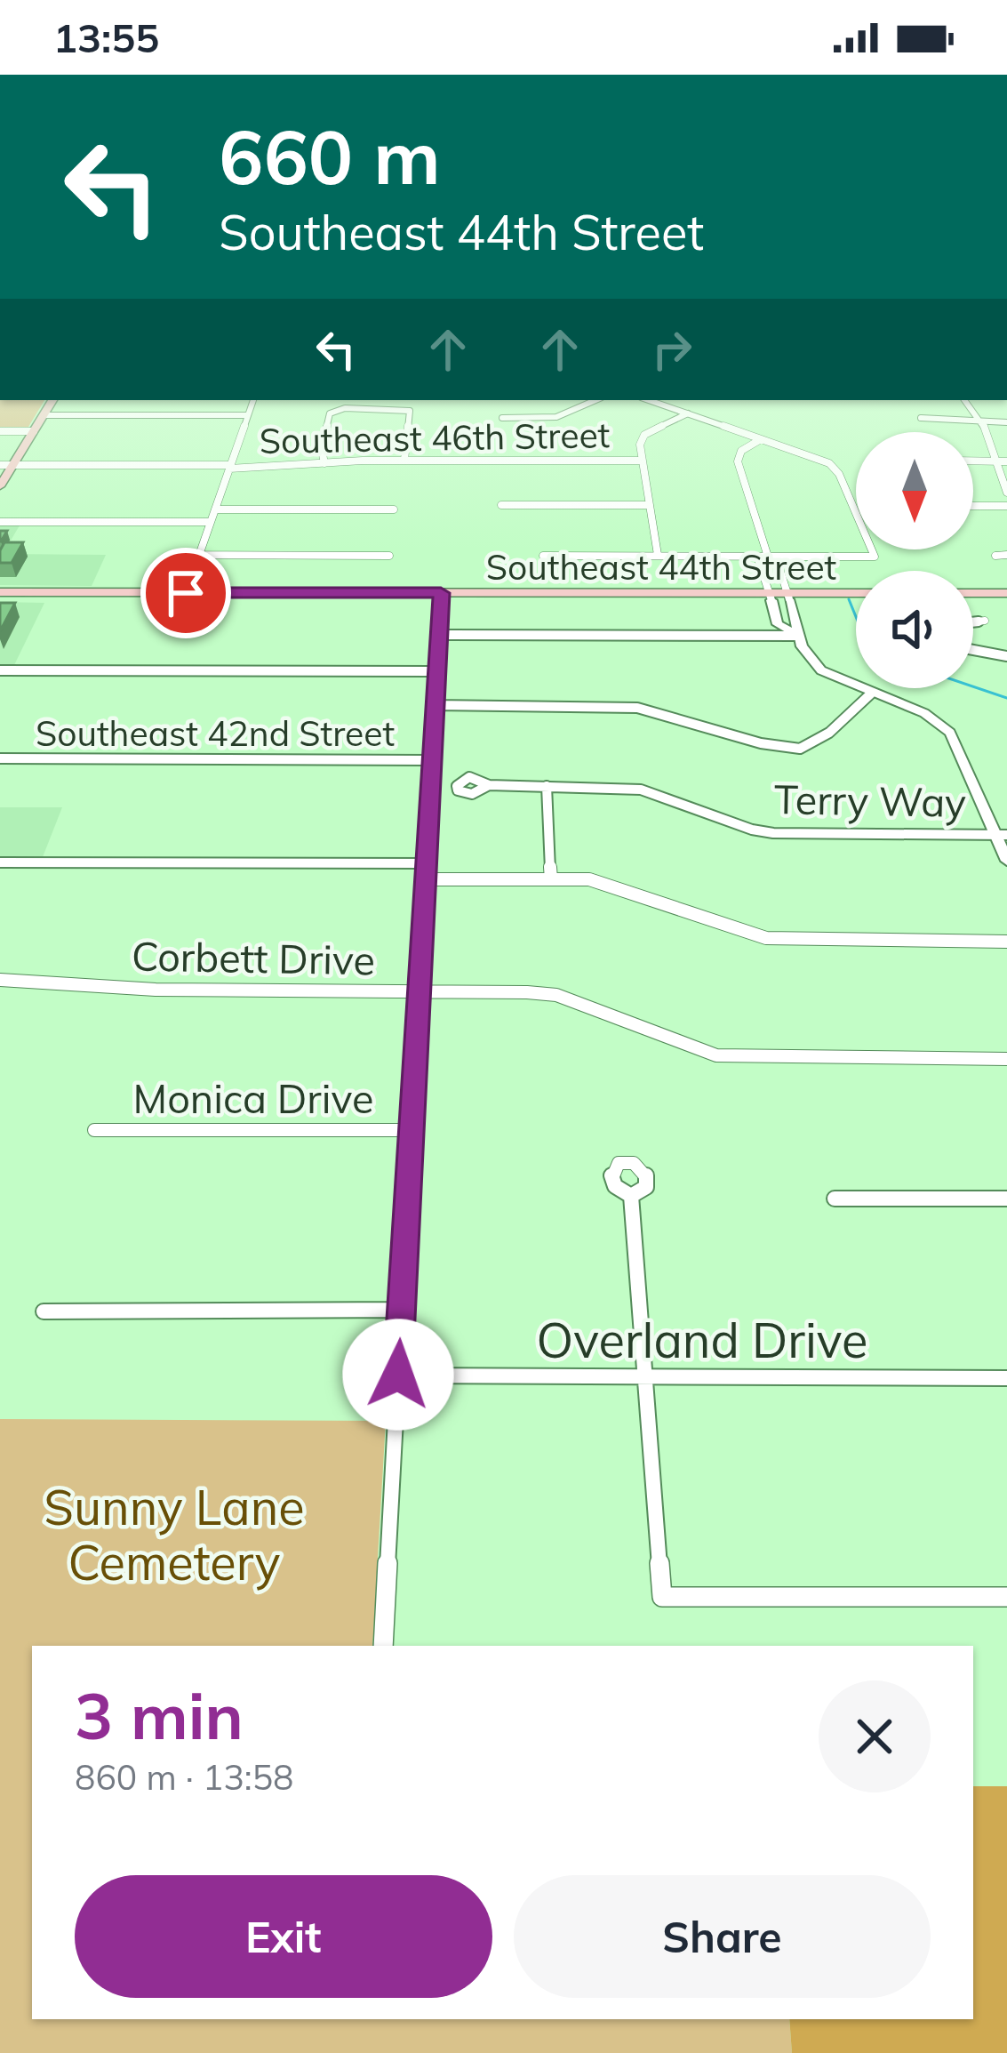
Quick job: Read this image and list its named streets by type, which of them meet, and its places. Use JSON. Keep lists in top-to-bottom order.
{
  "streets": {
    "main road": ["Southeast 44th Street"],
    "street": [
      "Southeast 46th Street",
      "Southeast 42nd Street",
      "Terry Way",
      "Corbett Drive",
      "Monica Drive",
      "Overland Drive"
    ]
  },
  "parks": ["Sunny Lane Cemetery"],
  "north": "bottom",
  "page": {
    "status": "13:55",
    "turn": ["660 m", "Southeast 44th Street"],
    "heading": ["3 min", "860 m · 13:58"],
    "buttons": ["Exit", "Share"]
  }
}
